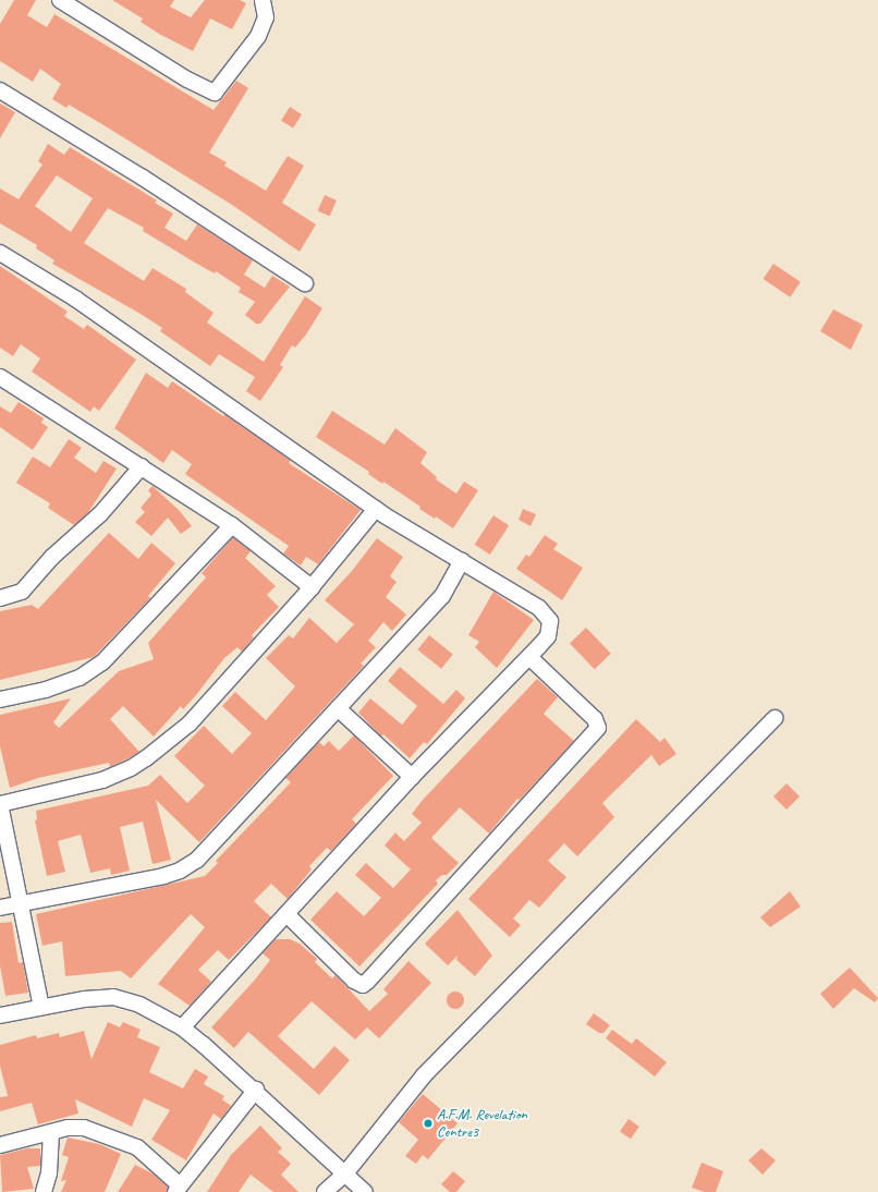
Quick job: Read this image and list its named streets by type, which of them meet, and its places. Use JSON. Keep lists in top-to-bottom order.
{
  "places": ["A.F.M. Revelation Centre3"]
}
